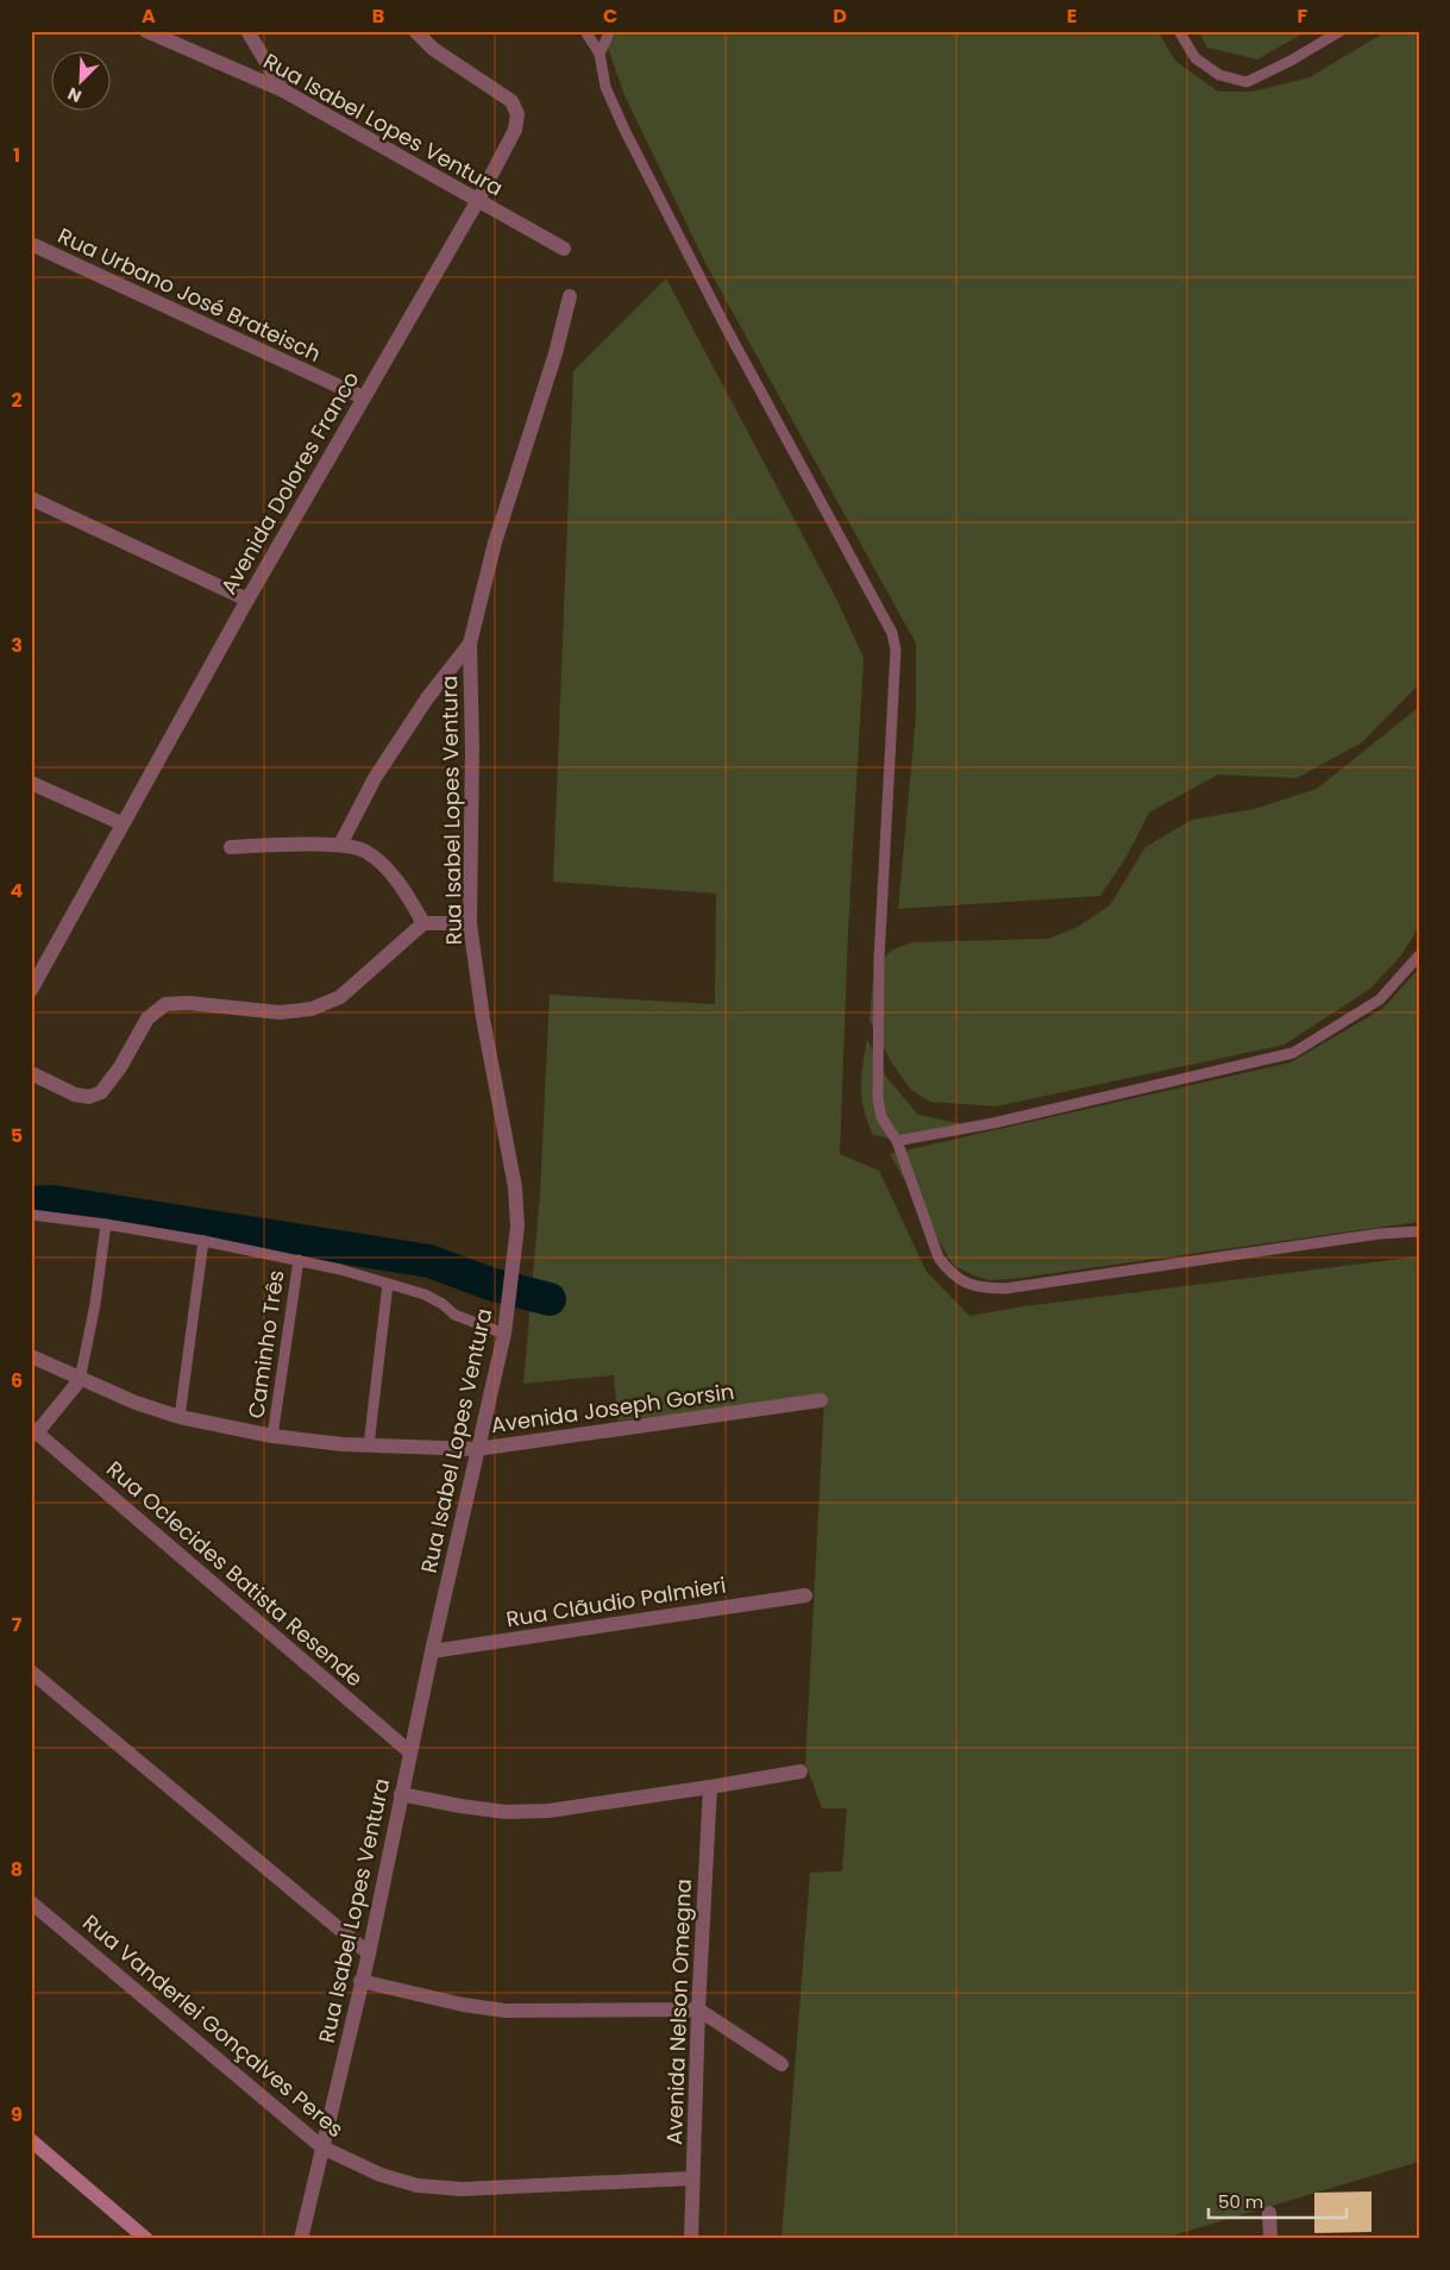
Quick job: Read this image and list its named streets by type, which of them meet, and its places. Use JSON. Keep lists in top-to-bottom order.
{
  "streets": {
    "street": [
      "Rua Isabel Lopes Ventura",
      "Rua Urbano José Brateisch",
      "Avenida Dolores Franco",
      "Avenida Joseph Gorsin",
      "Rua Oclecides Batista Resende",
      "Rua Clãudio Palmieri",
      "Avenida Nelson Omegna",
      "Rua Vanderlei Gonçalves Peres"
    ],
    "lane": ["Caminho Três"]
  },
  "crossings": [
    ["Rua Isabel Lopes Ventura", "Avenida Dolores Franco"],
    ["Rua Isabel Lopes Ventura", "Avenida Joseph Gorsin"],
    ["Rua Isabel Lopes Ventura", "Rua Oclecides Batista Resende"],
    ["Rua Isabel Lopes Ventura", "Rua Clãudio Palmieri"],
    ["Rua Isabel Lopes Ventura", "Rua Vanderlei Gonçalves Peres"],
    ["Rua Urbano José Brateisch", "Avenida Dolores Franco"],
    ["Caminho Três", "Avenida Joseph Gorsin"],
    ["Avenida Nelson Omegna", "Rua Vanderlei Gonçalves Peres"]
  ],
  "scale_bar": "50 m",
  "north": "bottom left",
  "grid": {
    "columns": [
      "A",
      "B",
      "C",
      "D",
      "E",
      "F"
    ],
    "rows": [
      "1",
      "2",
      "3",
      "4",
      "5",
      "6",
      "7",
      "8",
      "9"
    ]
  }
}
